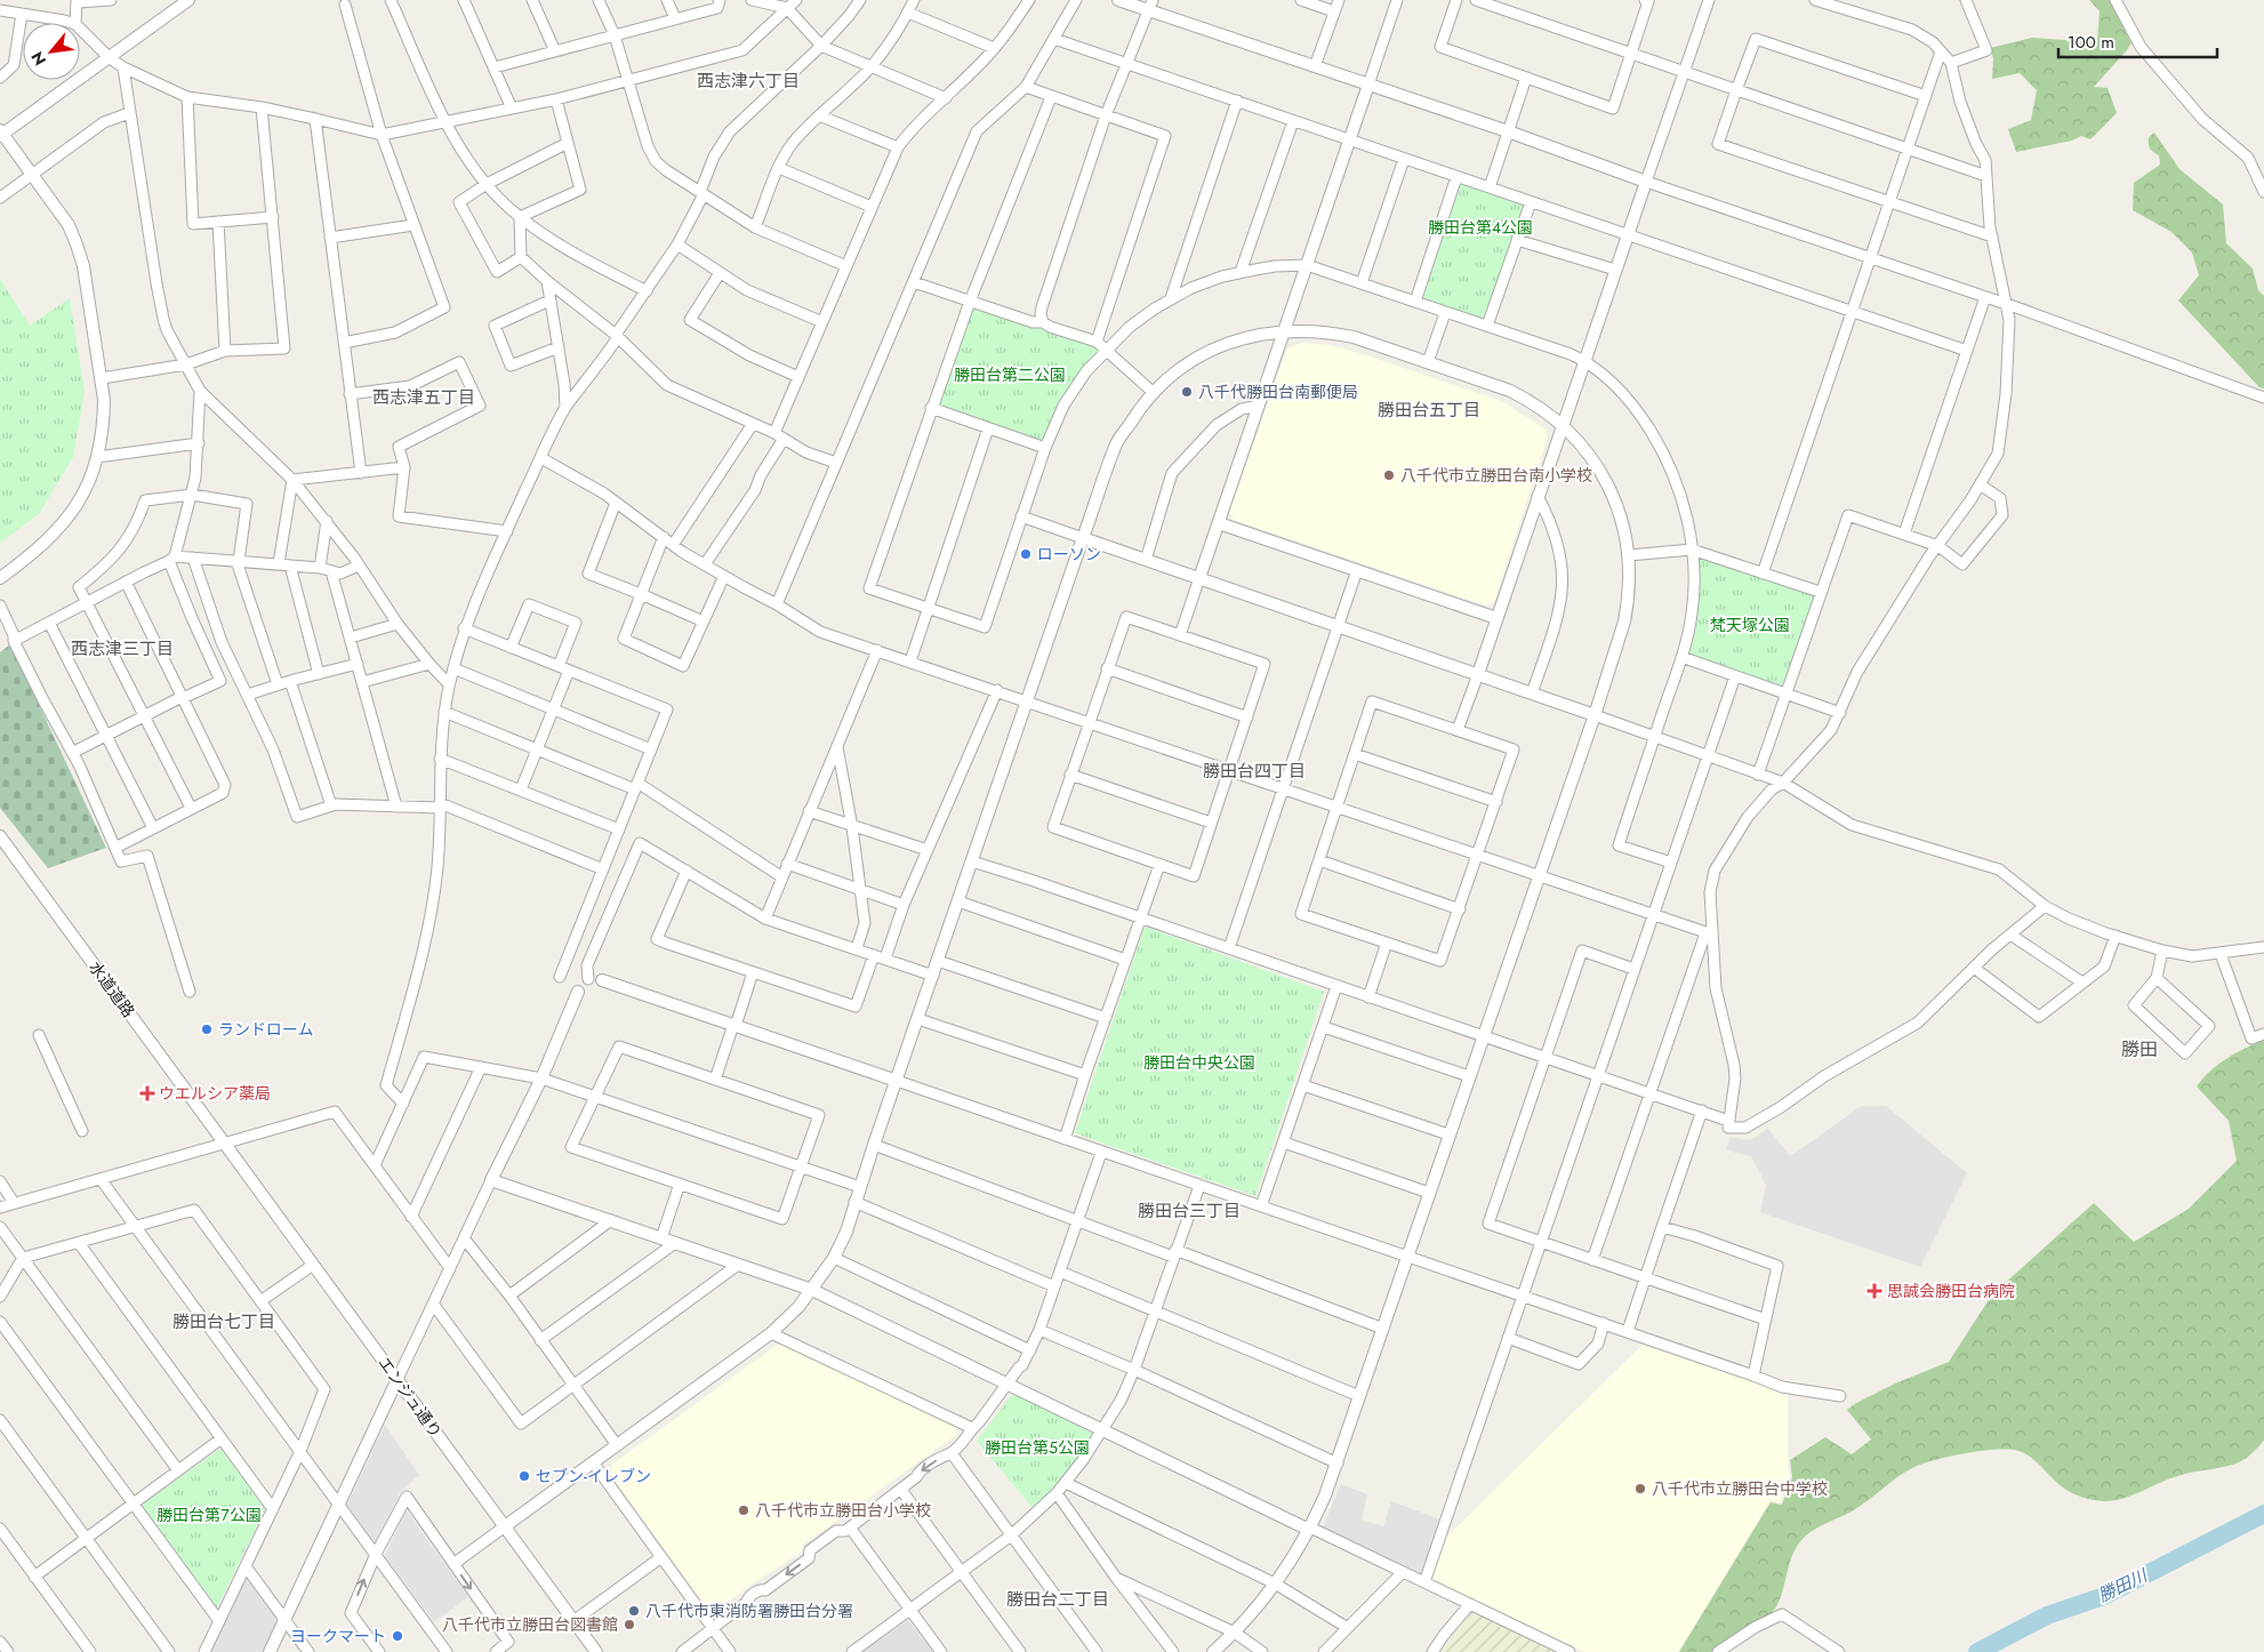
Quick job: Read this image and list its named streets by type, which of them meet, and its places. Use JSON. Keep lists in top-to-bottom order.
{
  "streets": {
    "street": ["水道道路", "エンジュ通り"]
  },
  "crossings": [
    ["水道道路", "エンジュ通り"]
  ],
  "districts": [
    "西志津六丁目",
    "西志津五丁目",
    "勝田台五丁目",
    "西志津三丁目",
    "勝田台四丁目",
    "勝田",
    "勝田台三丁目",
    "勝田台七丁目",
    "勝田台二丁目"
  ],
  "water": ["勝田川"],
  "parks": [
    "勝田台第４公園",
    "勝田台第二公園",
    "梵天塚公園",
    "勝田台中央公園",
    "勝田台第５公園",
    "勝田台第７公園"
  ],
  "places": {
    "other": [
      "八千代勝田台南郵便局",
      "八千代市立勝田台南小学校",
      "ローソン",
      "ランドローム",
      "セブン-イレブン",
      "八千代市立勝田台中学校",
      "八千代市立勝田台小学校",
      "八千代市東消防署勝田台分署",
      "八千代市立勝田台図書館",
      "ヨークマート"
    ],
    "health": ["ウエルシア薬局", "思誠会勝田台病院"]
  },
  "scale_bar": "100 m",
  "north": "bottom left"
}
